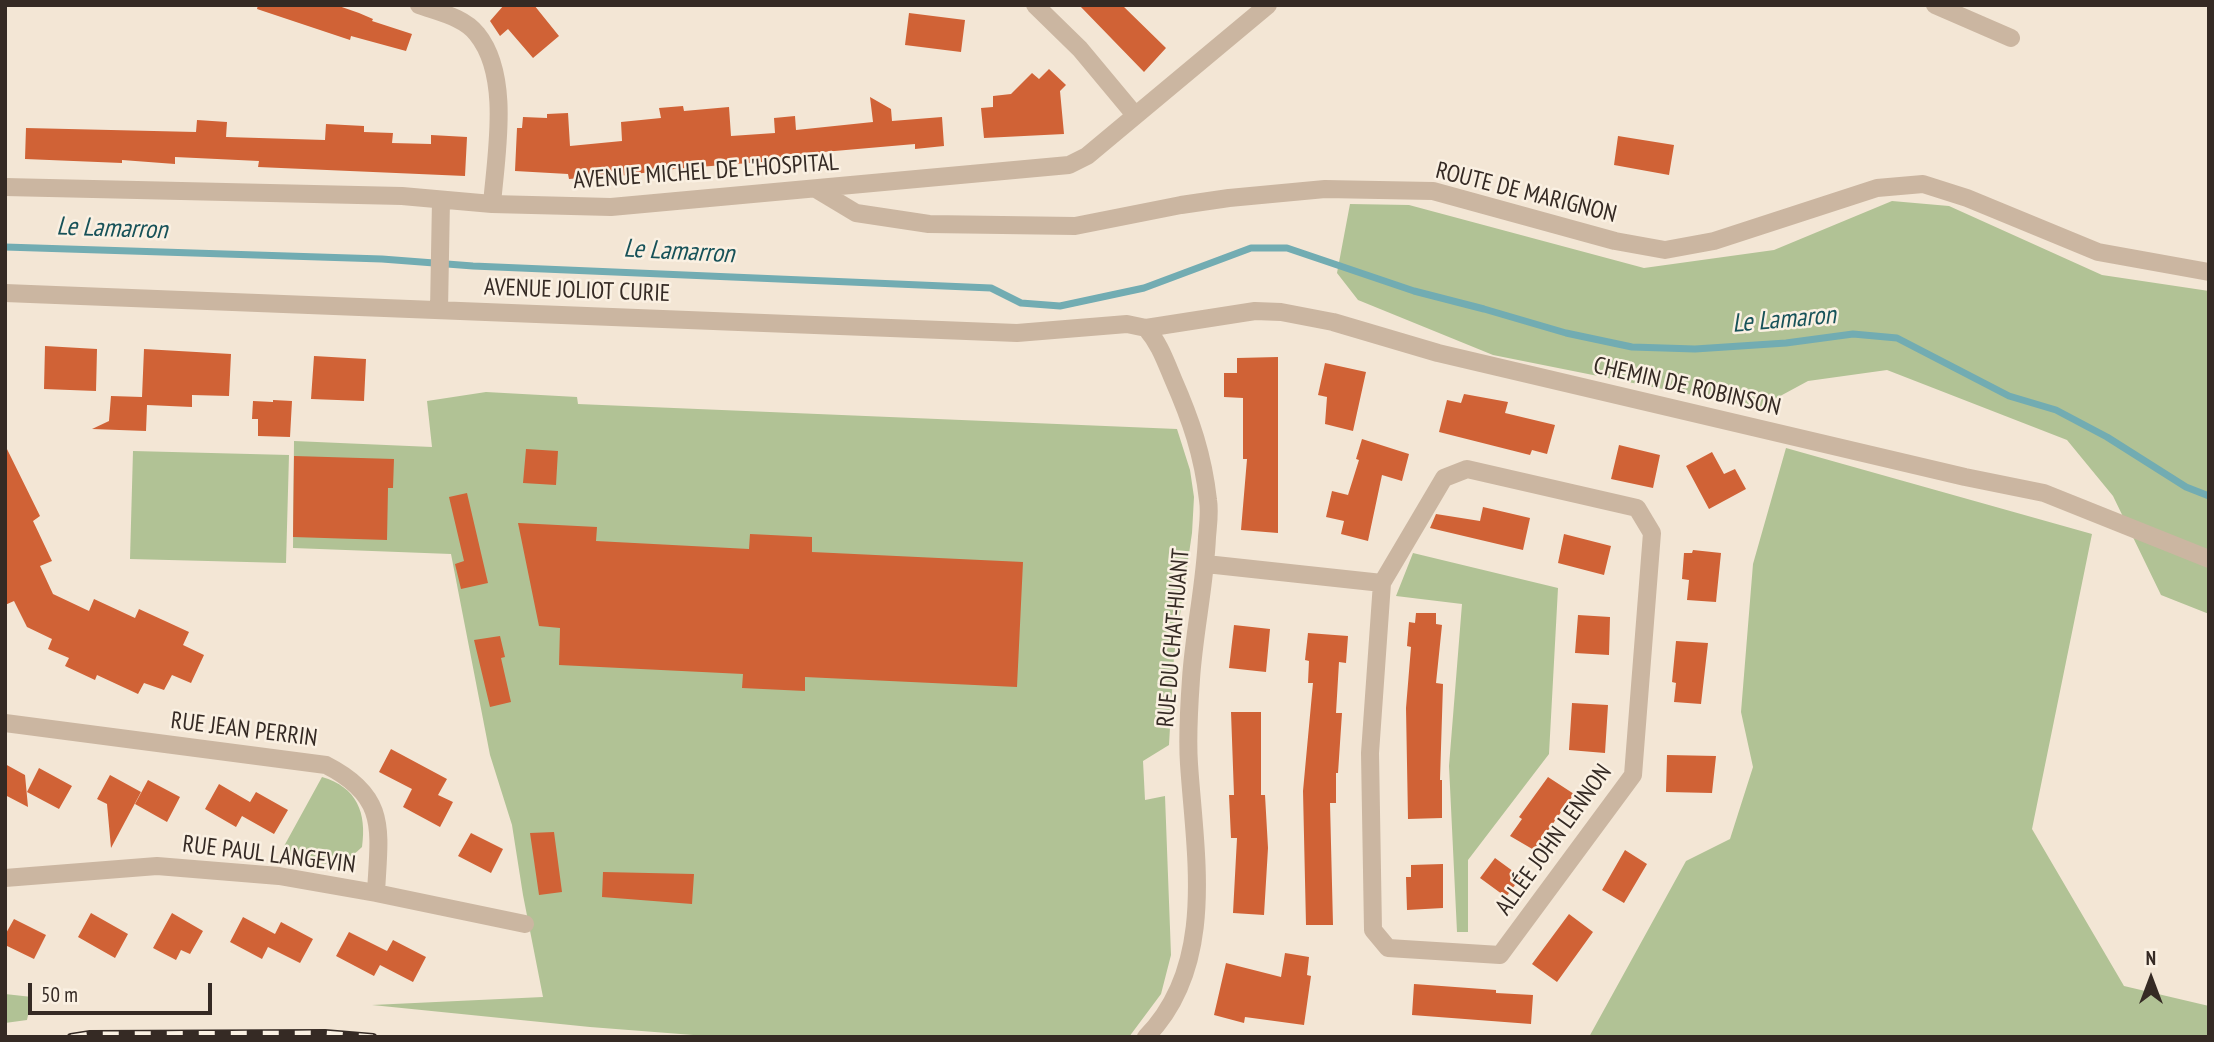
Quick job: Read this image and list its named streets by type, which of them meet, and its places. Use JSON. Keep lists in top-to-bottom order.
{
  "streets": {
    "street": [
      "AVENUE MICHEL DE L'HOSPITAL",
      "ROUTE DE MARIGNON",
      "AVENUE JOLIOT CURIE",
      "CHEMIN DE ROBINSON",
      "RUE DU CHAT-HUANT",
      "RUE JEAN PERRIN",
      "ALLÉE JOHN LENNON",
      "RUE PAUL LANGEVIN"
    ]
  },
  "crossings": [
    ["AVENUE MICHEL DE L'HOSPITAL", "ROUTE DE MARIGNON"],
    ["AVENUE JOLIOT CURIE", "CHEMIN DE ROBINSON"],
    ["AVENUE JOLIOT CURIE", "RUE DU CHAT-HUANT"],
    ["CHEMIN DE ROBINSON", "RUE DU CHAT-HUANT"],
    ["RUE JEAN PERRIN", "RUE PAUL LANGEVIN"]
  ],
  "water": ["Le Lamarron", "Le Lamaron"],
  "scale_bar": "50 m",
  "north": "top"
}
